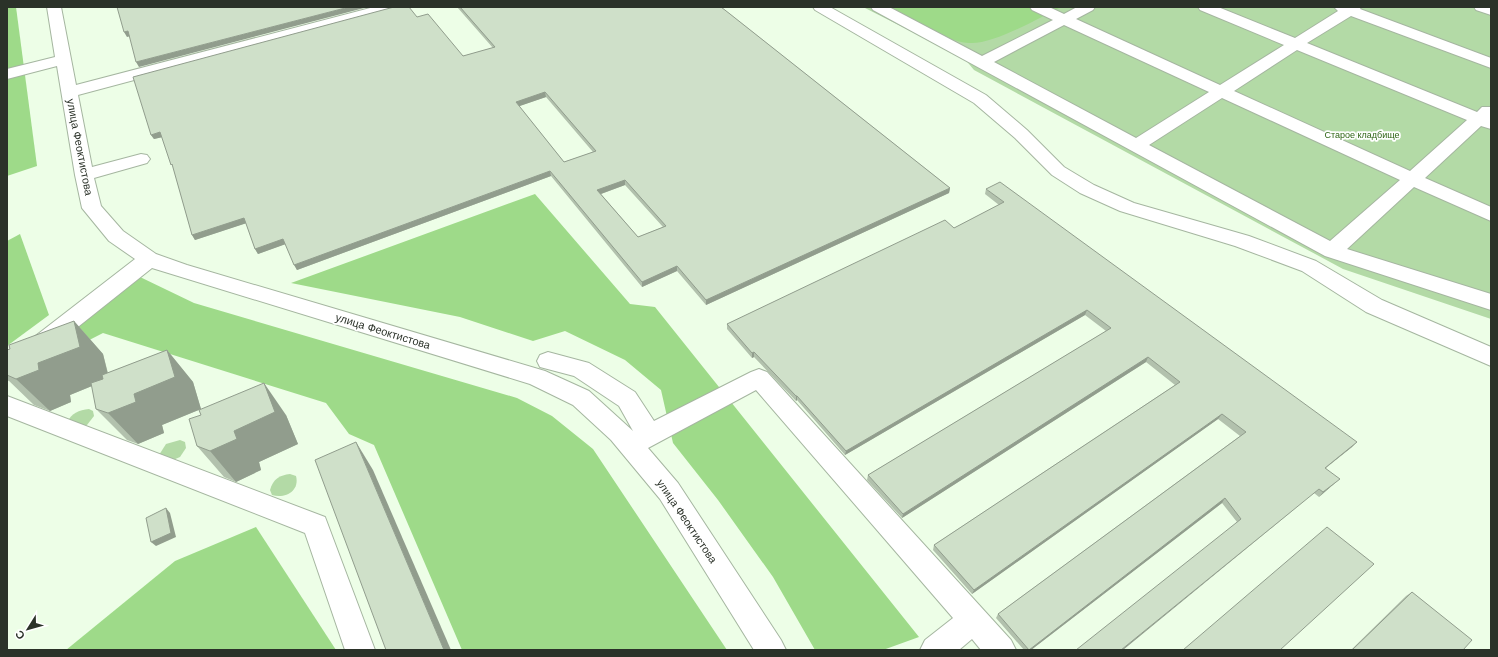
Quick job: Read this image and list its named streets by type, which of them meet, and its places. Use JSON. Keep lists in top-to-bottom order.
{
  "streets": {
    "street": ["улица Феоктистова"]
  },
  "parks": ["Старое кладбище"],
  "north": "bottom left"
}
